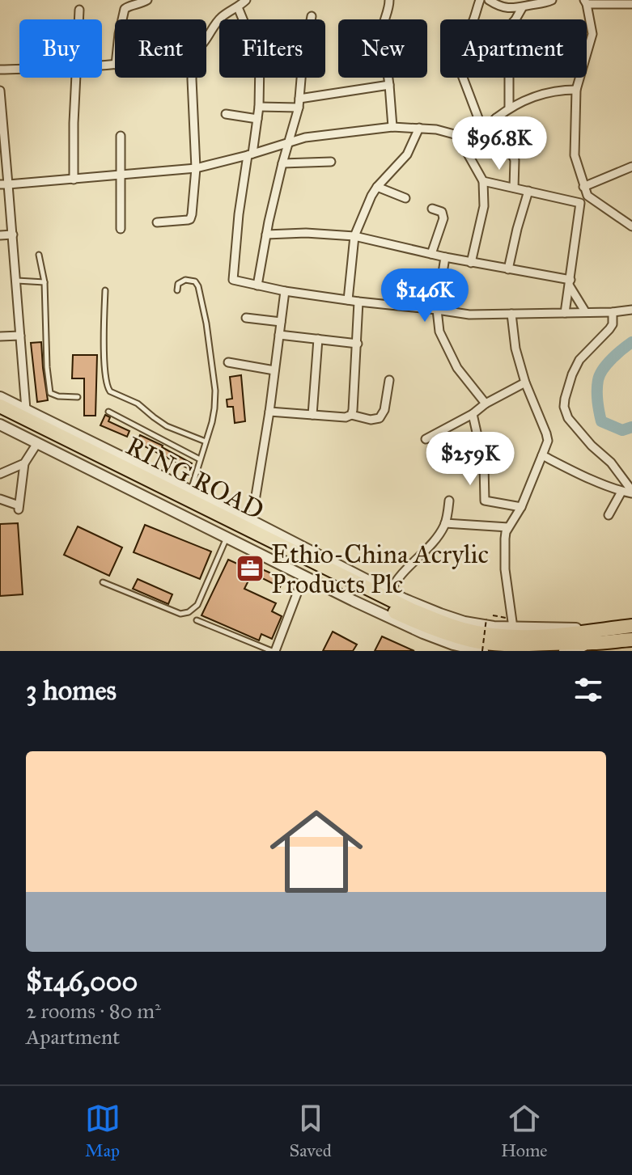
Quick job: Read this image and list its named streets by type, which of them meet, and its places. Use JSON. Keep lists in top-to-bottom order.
{
  "streets": {
    "highway": ["RING ROAD"]
  },
  "places": {
    "office": ["Ethio-China Acrylic Products Plc"]
  },
  "page": {
    "chip": [
      "Buy",
      "Rent",
      "Filters",
      "New",
      "Apartment"
    ],
    "price": ["$96.8K", "$146K", "$259K"],
    "heading": "3 homes",
    "list": [
      {
        "name": "$146,000",
        "note": "2 rooms · 80 m² · Apartment"
      }
    ],
    "tabs": ["Map", "Saved", "Home"]
  }
}
